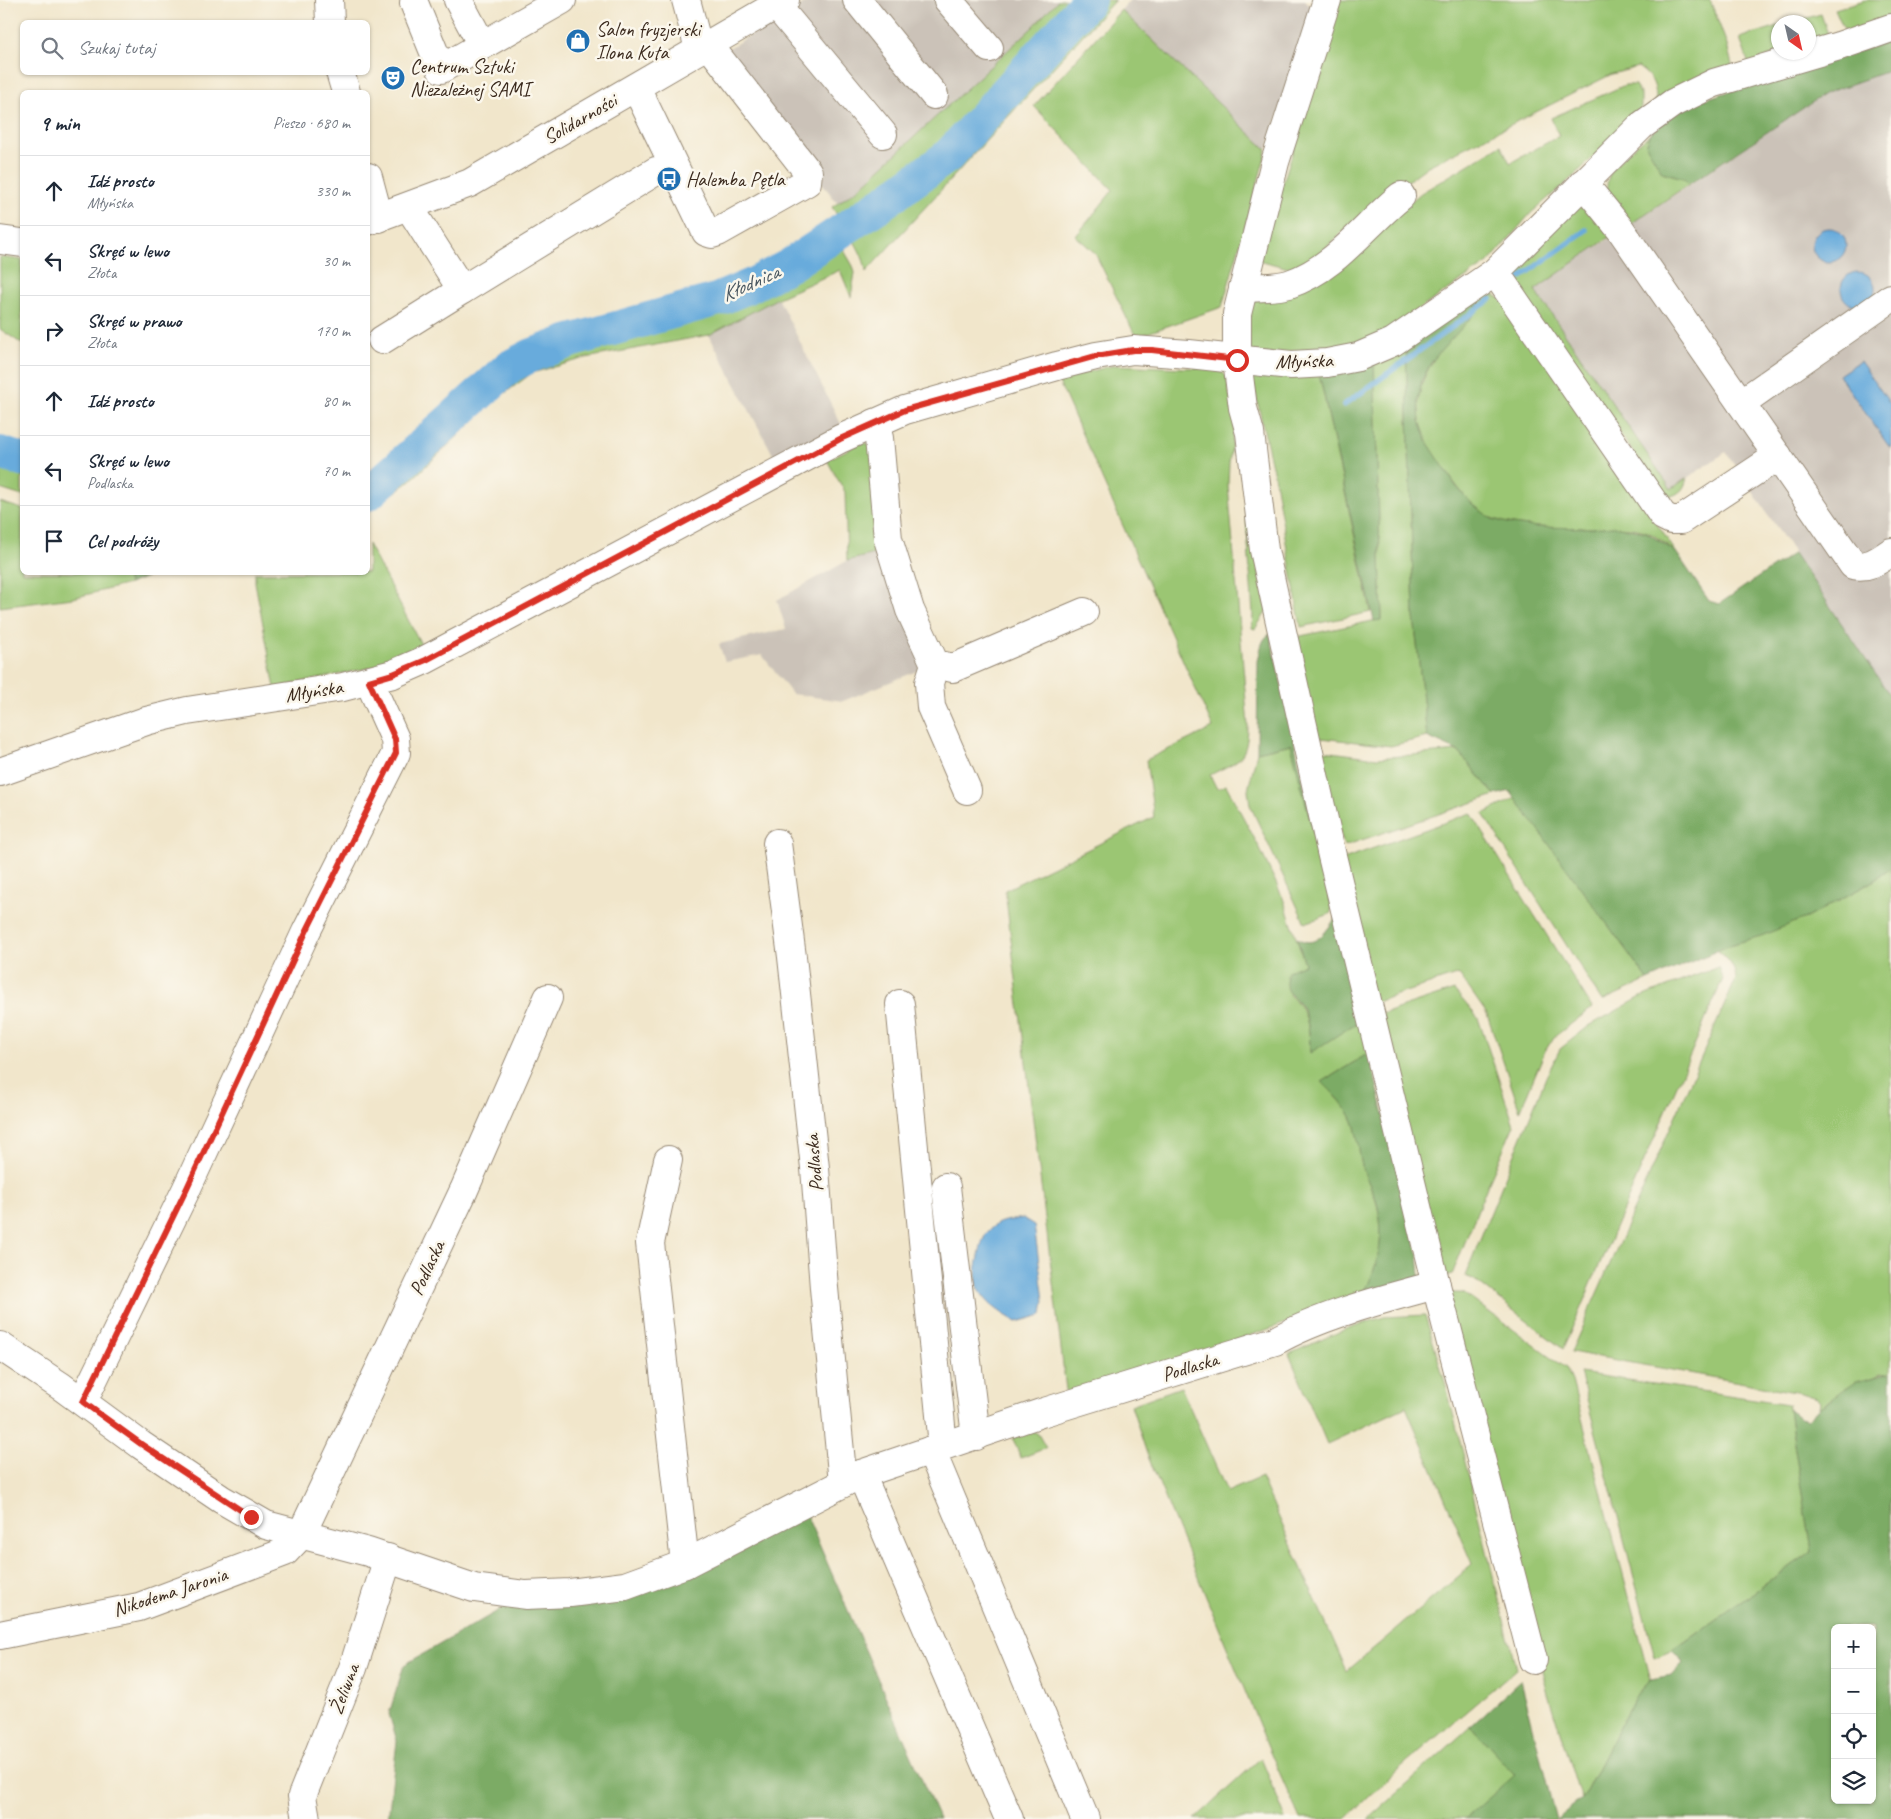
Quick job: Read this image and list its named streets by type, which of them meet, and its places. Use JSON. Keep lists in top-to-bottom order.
{
  "streets": {
    "street": [
      "Solidarności",
      "Młyńska",
      "Podlaska",
      "Nikodema Jaronia",
      "Żeliwna"
    ]
  },
  "crossings": [
    ["Podlaska", "Nikodema Jaronia"],
    ["Podlaska", "Żeliwna"]
  ],
  "water": ["Kłodnica"],
  "places": {
    "shop": ["Salon fryzjerski Ilona Kuta"],
    "theatre": ["Centrum Sztuki Niezależnej SAMI"],
    "bus stop": ["Halemba Pętla"]
  },
  "north": "bottom right",
  "page": {
    "search": "Szukaj tutaj",
    "heading": ["9 min", "Pieszo · 680 m"],
    "list": [
      ["Idź prosto", "Młyńska", "330 m"],
      ["Skręć w lewo", "Złota", "30 m"],
      ["Skręć w prawo", "Złota", "170 m"],
      ["Idź prosto", "80 m"],
      ["Skręć w lewo", "Podlaska", "70 m"],
      "Cel podróży"
    ],
    "map_buttons": ["+", "−"]
  }
}
